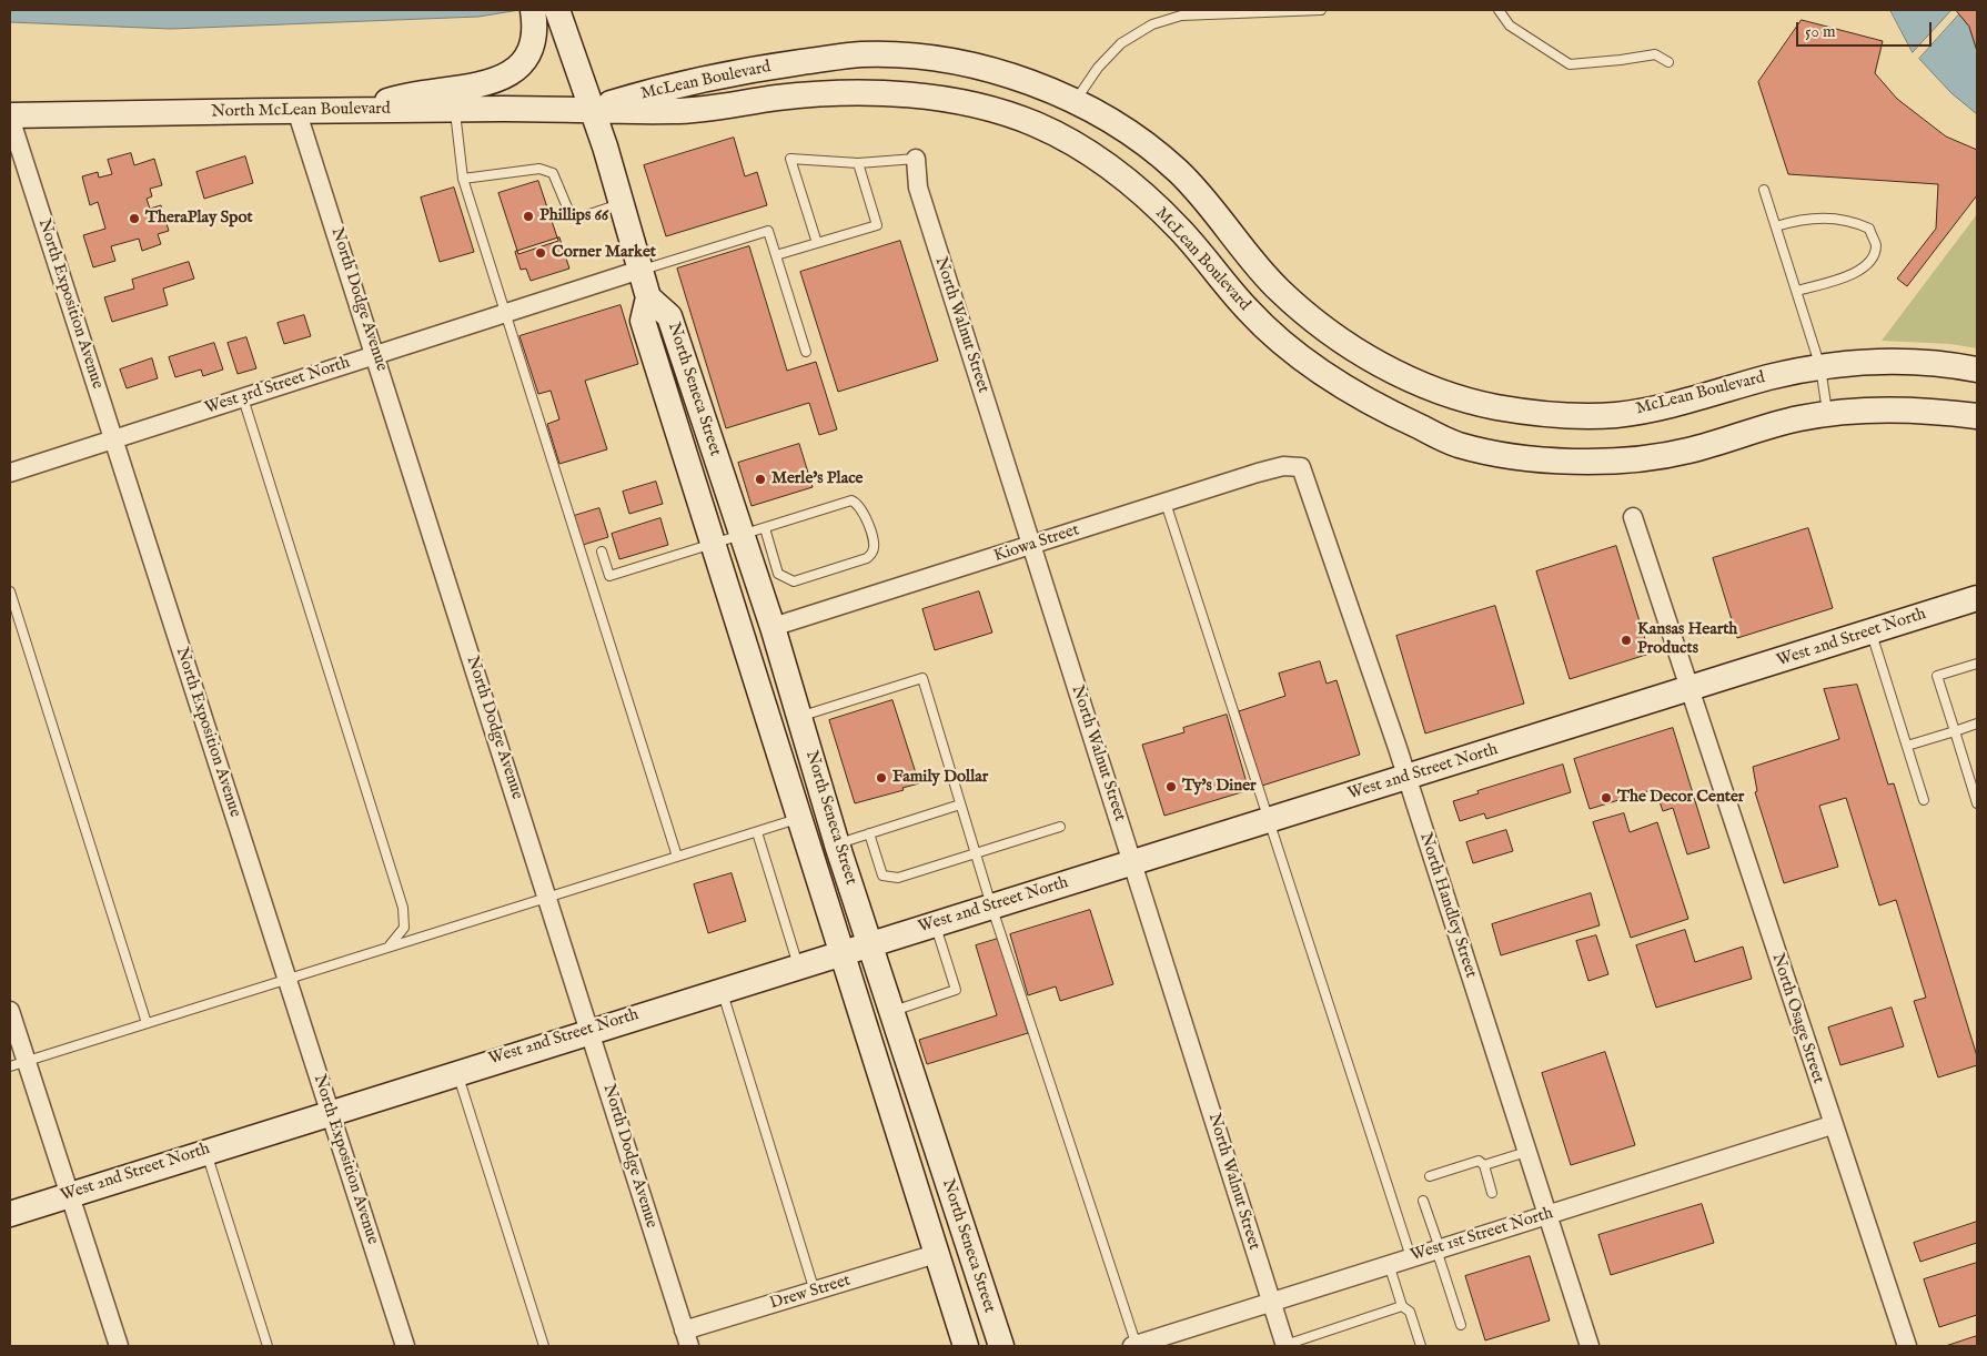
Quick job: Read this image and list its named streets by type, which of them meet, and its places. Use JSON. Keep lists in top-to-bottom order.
{
  "streets": {
    "main road": [
      "McLean Boulevard",
      "North McLean Boulevard",
      "North Seneca Street",
      "West 2nd Street North"
    ],
    "street": [
      "North Dodge Avenue",
      "North Exposition Avenue",
      "North Walnut Street",
      "West 3rd Street North",
      "Kiowa Street",
      "North Handley Street",
      "North Osage Street",
      "West 1st Street North",
      "Drew Street"
    ]
  },
  "crossings": [
    ["McLean Boulevard", "North McLean Boulevard"],
    ["McLean Boulevard", "North Seneca Street"],
    ["North McLean Boulevard", "North Dodge Avenue"],
    ["North McLean Boulevard", "North Exposition Avenue"],
    ["North McLean Boulevard", "North Seneca Street"],
    ["North Dodge Avenue", "West 3rd Street North"],
    ["North Dodge Avenue", "West 2nd Street North"],
    ["North Dodge Avenue", "Drew Street"],
    ["North Exposition Avenue", "West 3rd Street North"],
    ["North Exposition Avenue", "West 2nd Street North"],
    ["North Walnut Street", "Kiowa Street"],
    ["North Walnut Street", "West 2nd Street North"],
    ["North Walnut Street", "West 1st Street North"],
    ["West 3rd Street North", "North Seneca Street"],
    ["North Seneca Street", "Kiowa Street"],
    ["North Seneca Street", "West 2nd Street North"],
    ["North Seneca Street", "Drew Street"],
    ["Kiowa Street", "North Handley Street"],
    ["West 2nd Street North", "North Handley Street"],
    ["West 2nd Street North", "North Osage Street"],
    ["North Handley Street", "West 1st Street North"],
    ["North Osage Street", "West 1st Street North"]
  ],
  "places": [
    "Phillips 66",
    "TheraPlay Spot",
    "Corner Market",
    "Merle's Place",
    "Kansas Hearth Products",
    "Family Dollar",
    "Ty's Diner",
    "The Decor Center"
  ],
  "scale_bar": "50 m"
}
